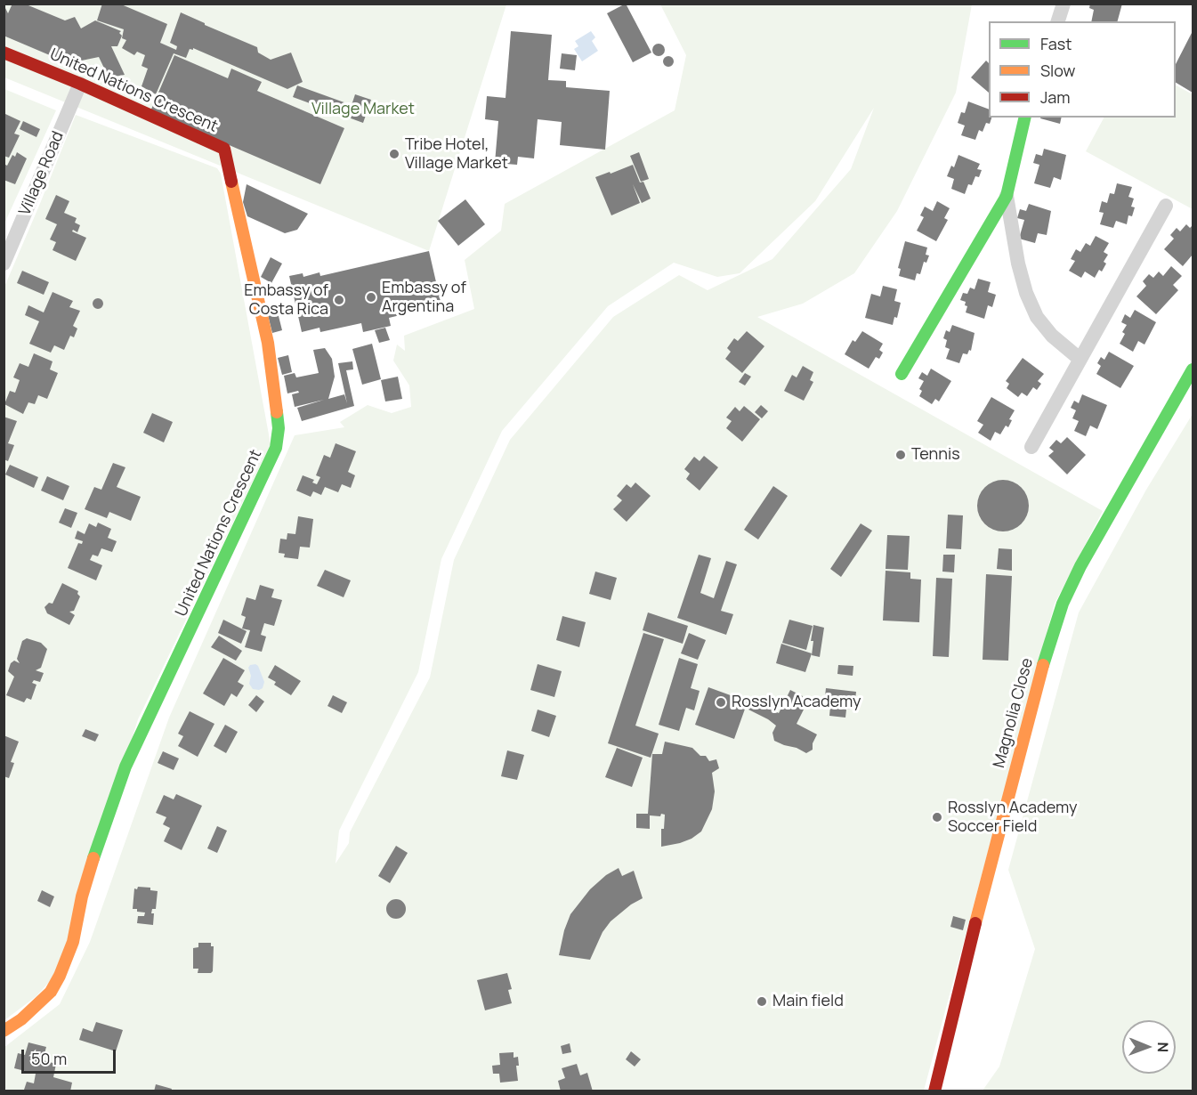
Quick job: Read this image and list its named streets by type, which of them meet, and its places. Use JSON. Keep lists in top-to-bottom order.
{
  "streets": {
    "street": ["United Nations Crescent", "Village Road", "Magnolia Close"]
  },
  "crossings": [
    ["United Nations Crescent", "Village Road"]
  ],
  "parks": ["Village Market"],
  "places": [
    "Tribe Hotel, Village Market",
    "Embassy of Argentina",
    "Embassy of Costa Rica",
    "Tennis",
    "Rosslyn Academy",
    "Rosslyn Academy Soccer Field",
    "Main field"
  ],
  "legend": ["Fast", "Slow", "Jam"],
  "scale_bar": "50 m",
  "north": "right"
}
